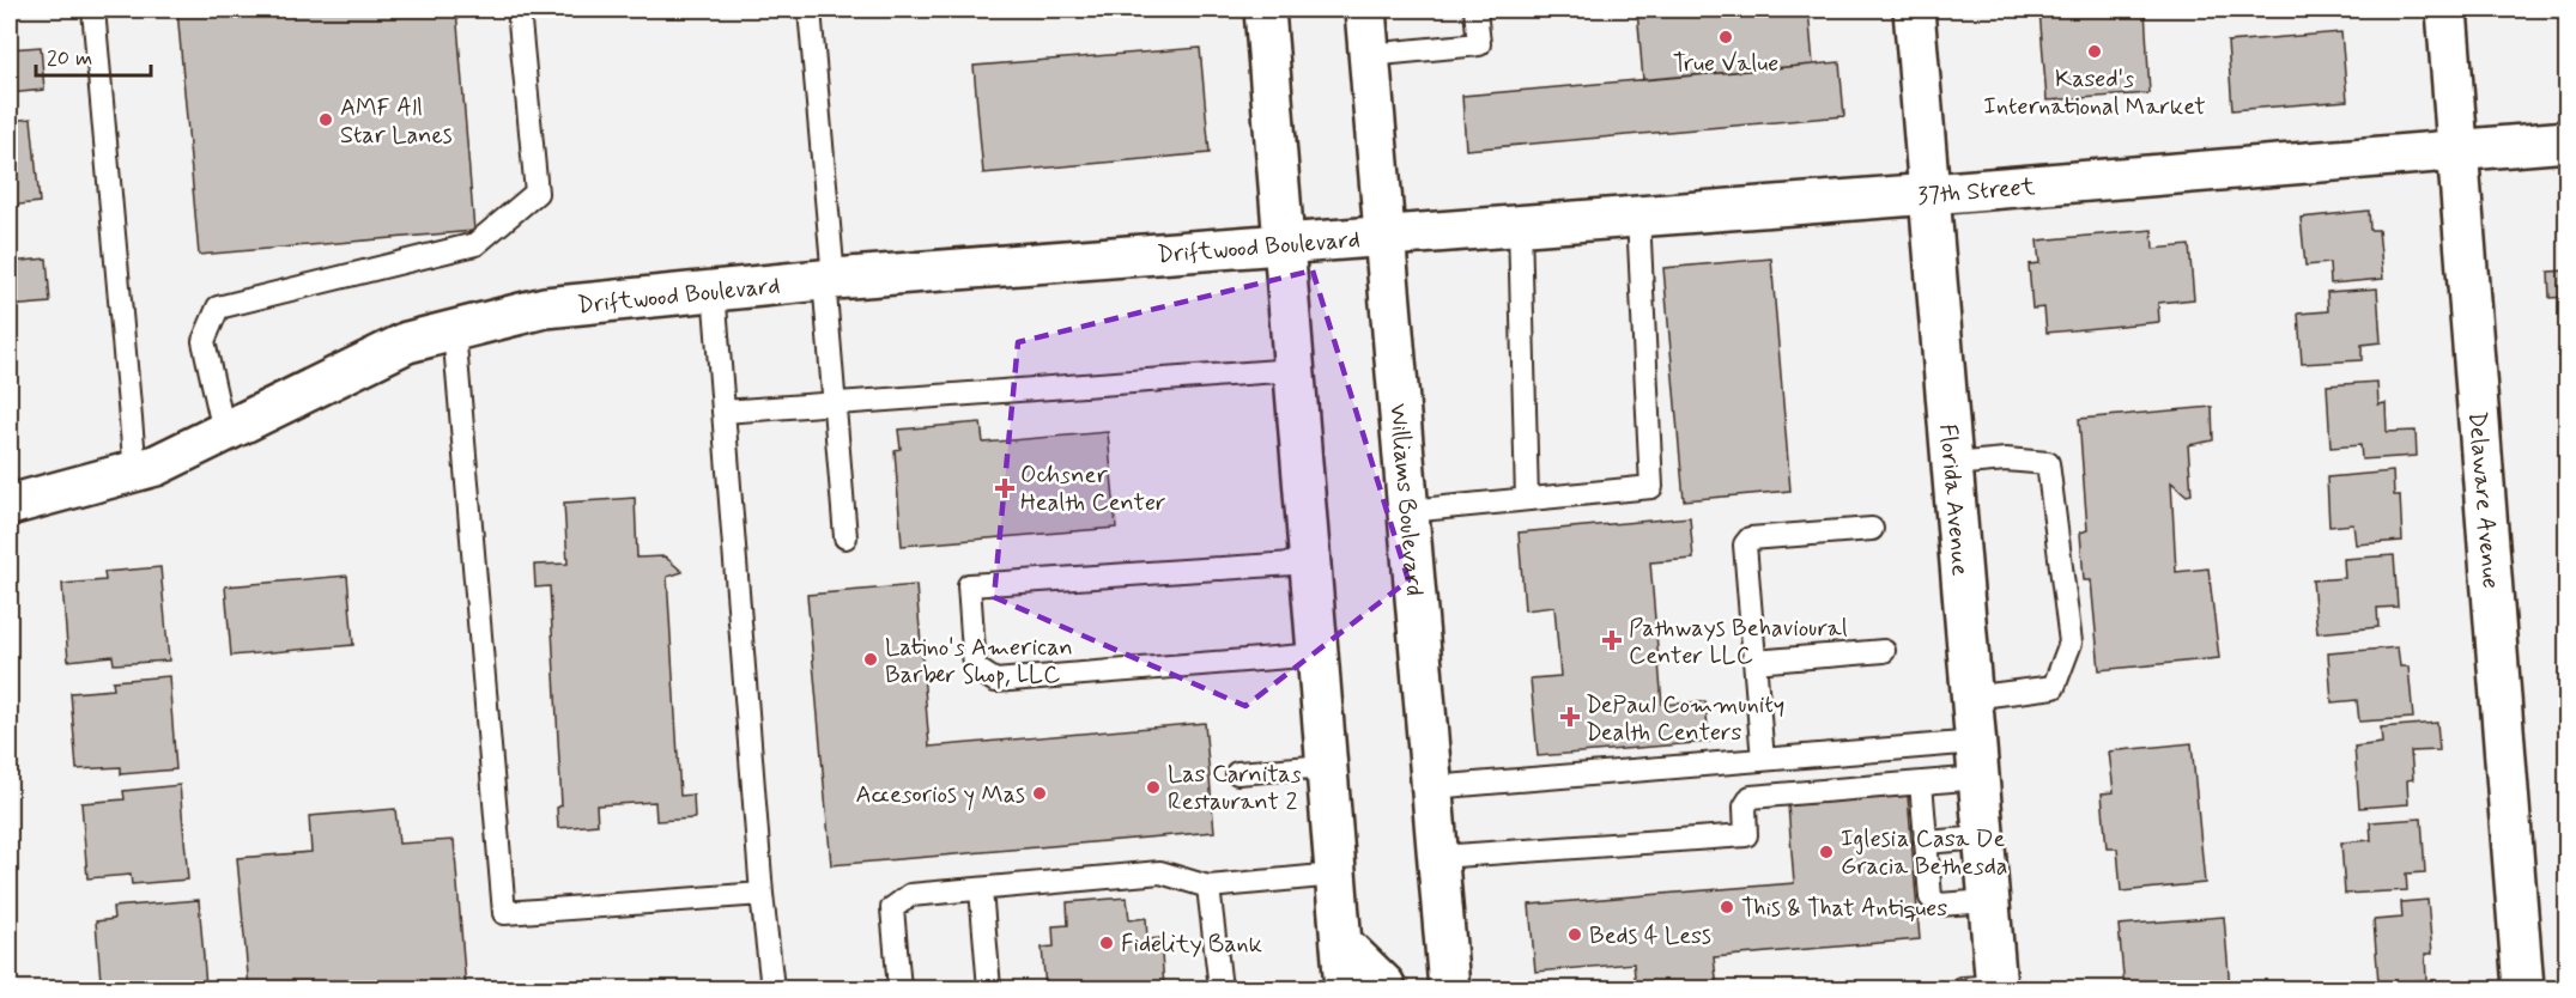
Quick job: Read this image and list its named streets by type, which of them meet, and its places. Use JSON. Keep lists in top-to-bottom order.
{
  "streets": {
    "street": [
      "37th Street",
      "Driftwood Boulevard",
      "Williams Boulevard",
      "Florida Avenue",
      "Delaware Avenue"
    ]
  },
  "crossings": [
    ["37th Street", "Driftwood Boulevard"],
    ["37th Street", "Williams Boulevard"],
    ["37th Street", "Florida Avenue"],
    ["37th Street", "Delaware Avenue"],
    ["Driftwood Boulevard", "Williams Boulevard"]
  ],
  "places": {
    "other": [
      "True Value",
      "Kased's International Market",
      "AMF All Star Lanes",
      "Latino's American Barber Shop, LLC",
      "Las Carnitas Restaurant 2",
      "Accesorios y Mas",
      "Iglesia Casa De Gracia Bethesda",
      "This & That Antiques",
      "Beds 4 Less",
      "Fidelity Bank"
    ],
    "health": ["Ochsner Health Center", "Pathways Behavioural Center LLC", "DePaul Community Dealth Centers"]
  },
  "scale_bar": "20 m"
}
